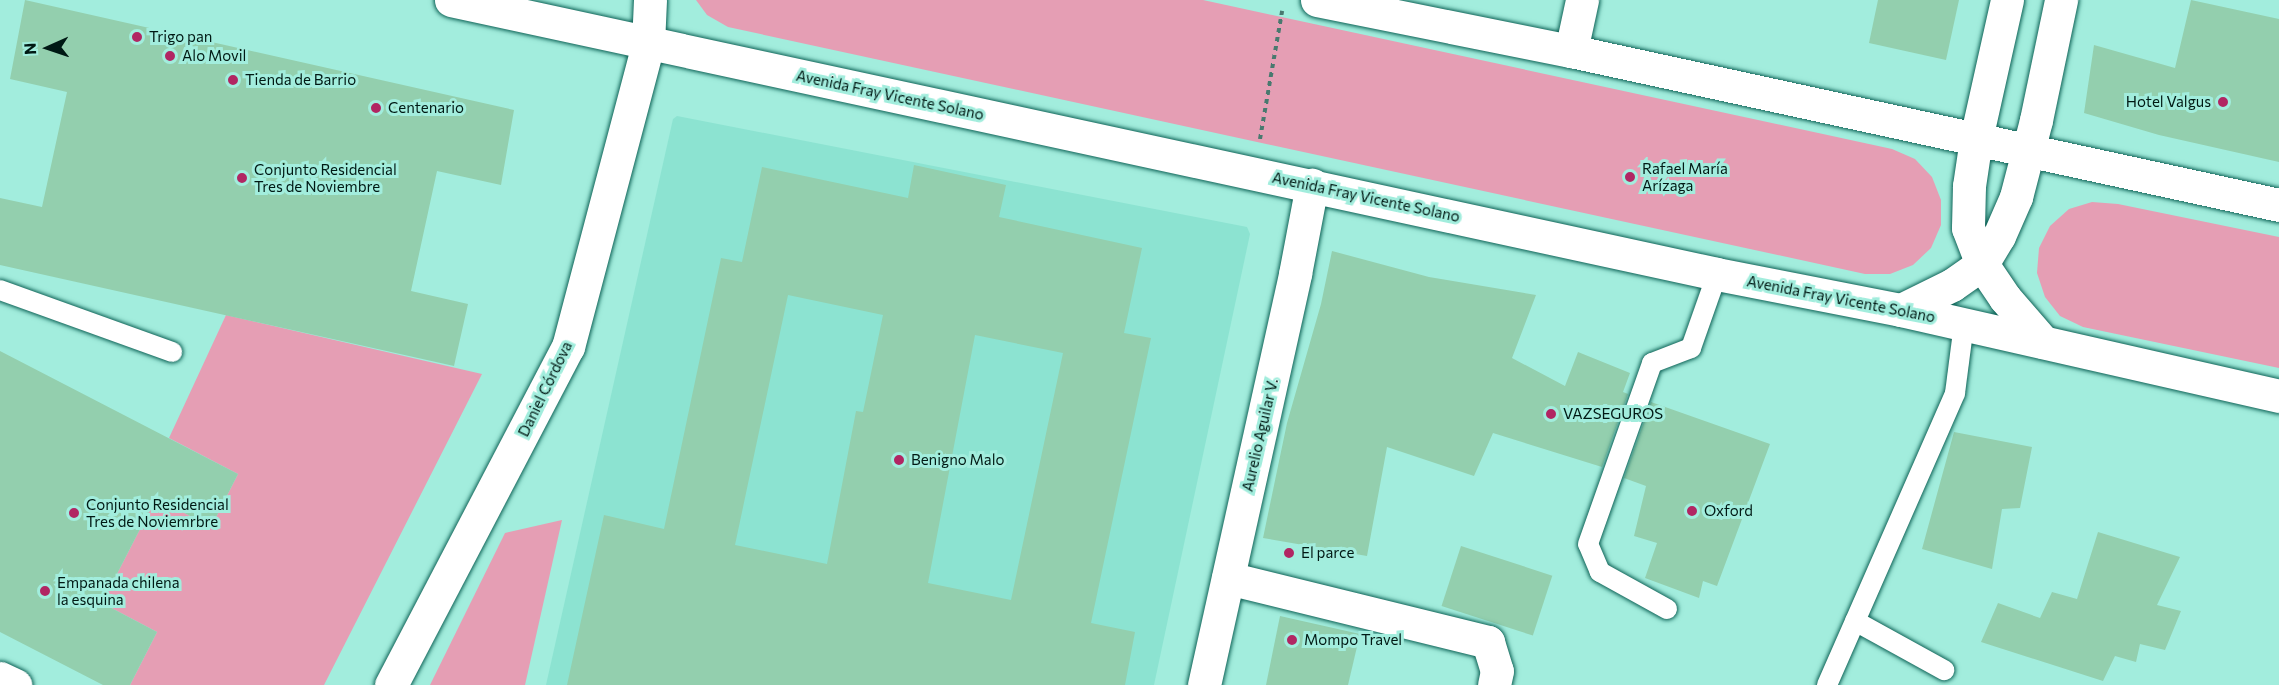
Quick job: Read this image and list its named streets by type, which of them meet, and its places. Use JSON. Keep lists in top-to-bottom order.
{
  "streets": {
    "main road": ["Avenida Fray Vicente Solano", "Daniel Córdova", "Aurelio Aguilar V."]
  },
  "crossings": [
    ["Avenida Fray Vicente Solano", "Daniel Córdova"],
    ["Avenida Fray Vicente Solano", "Aurelio Aguilar V."]
  ],
  "places": [
    "Trigo pan",
    "Alo Movil",
    "Tienda de Barrio",
    "Hotel Valgus",
    "Centenario",
    "Rafael María Arízaga",
    "Conjunto Residencial Tres de Noviembre",
    "VAZSEGUROS",
    "Benigno Malo",
    "Oxford",
    "Conjunto Residencial Tres de Noviemrbre",
    "El parce",
    "Empanada chilena la esquina",
    "Mompo Travel"
  ],
  "north": "left"
}
